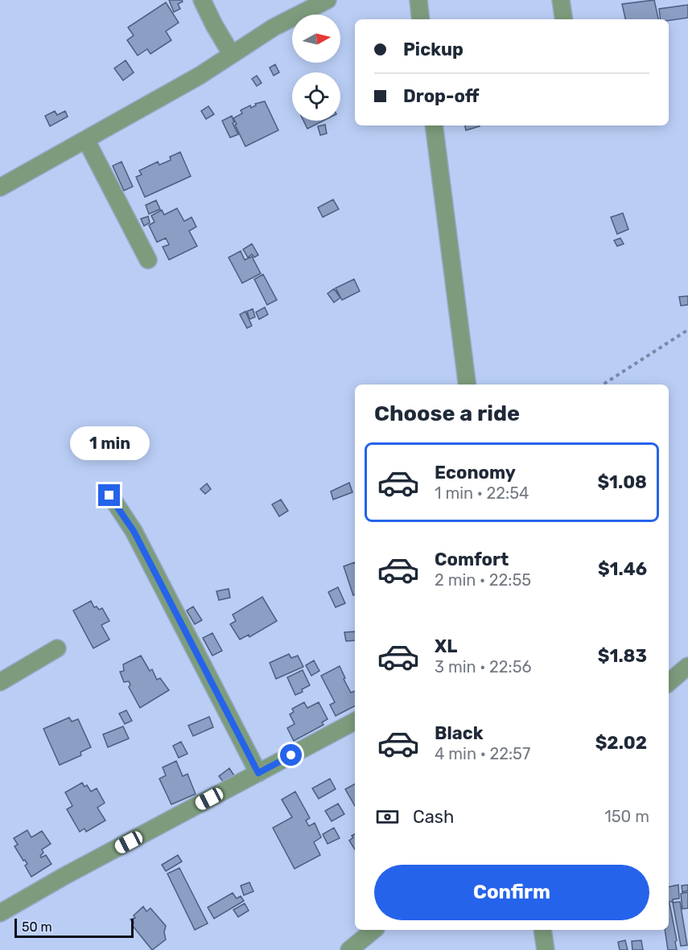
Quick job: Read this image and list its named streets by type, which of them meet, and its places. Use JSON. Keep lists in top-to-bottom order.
{
  "scale_bar": "50 m",
  "north": "right",
  "page": {
    "banner": ["Pickup", "Drop-off"],
    "heading": "Choose a ride",
    "bubble": "1 min",
    "list": [
      {
        "name": "Economy",
        "note": "1 min · 22:54",
        "value": "$1.08"
      },
      {
        "name": "Comfort",
        "note": "2 min · 22:55",
        "value": "$1.46"
      },
      {
        "name": "XL",
        "note": "3 min · 22:56",
        "value": "$1.83"
      },
      {
        "name": "Black",
        "note": "4 min · 22:57",
        "value": "$2.02"
      }
    ],
    "pay": ["Cash", "150 m"],
    "buttons": "Confirm",
    "scale": "50 m"
  }
}
